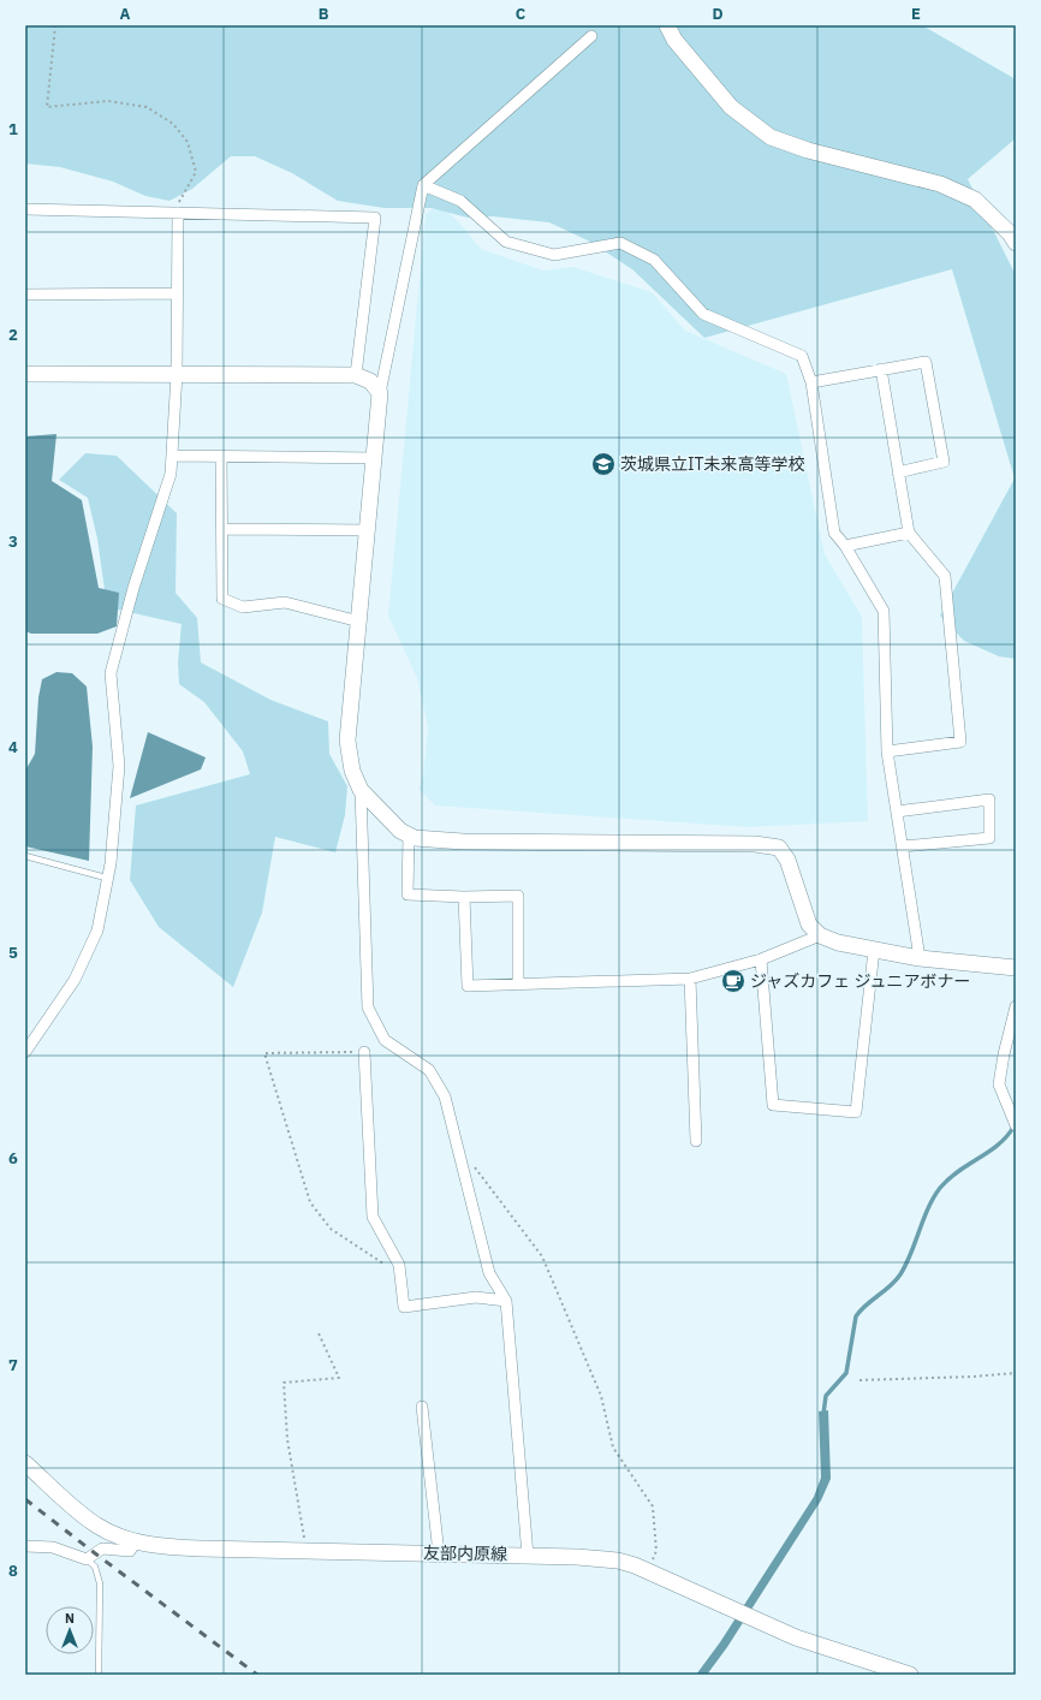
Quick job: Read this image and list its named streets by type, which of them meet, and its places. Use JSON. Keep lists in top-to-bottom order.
{
  "streets": {
    "street": ["友部内原線"]
  },
  "places": {
    "school or university": ["茨城県立IT未来高等学校"],
    "cafe": ["ジャズカフェ ジュニアボナー"]
  },
  "north": "top",
  "grid": {
    "columns": [
      "A",
      "B",
      "C",
      "D",
      "E"
    ],
    "rows": [
      "1",
      "2",
      "3",
      "4",
      "5",
      "6",
      "7",
      "8"
    ]
  }
}
